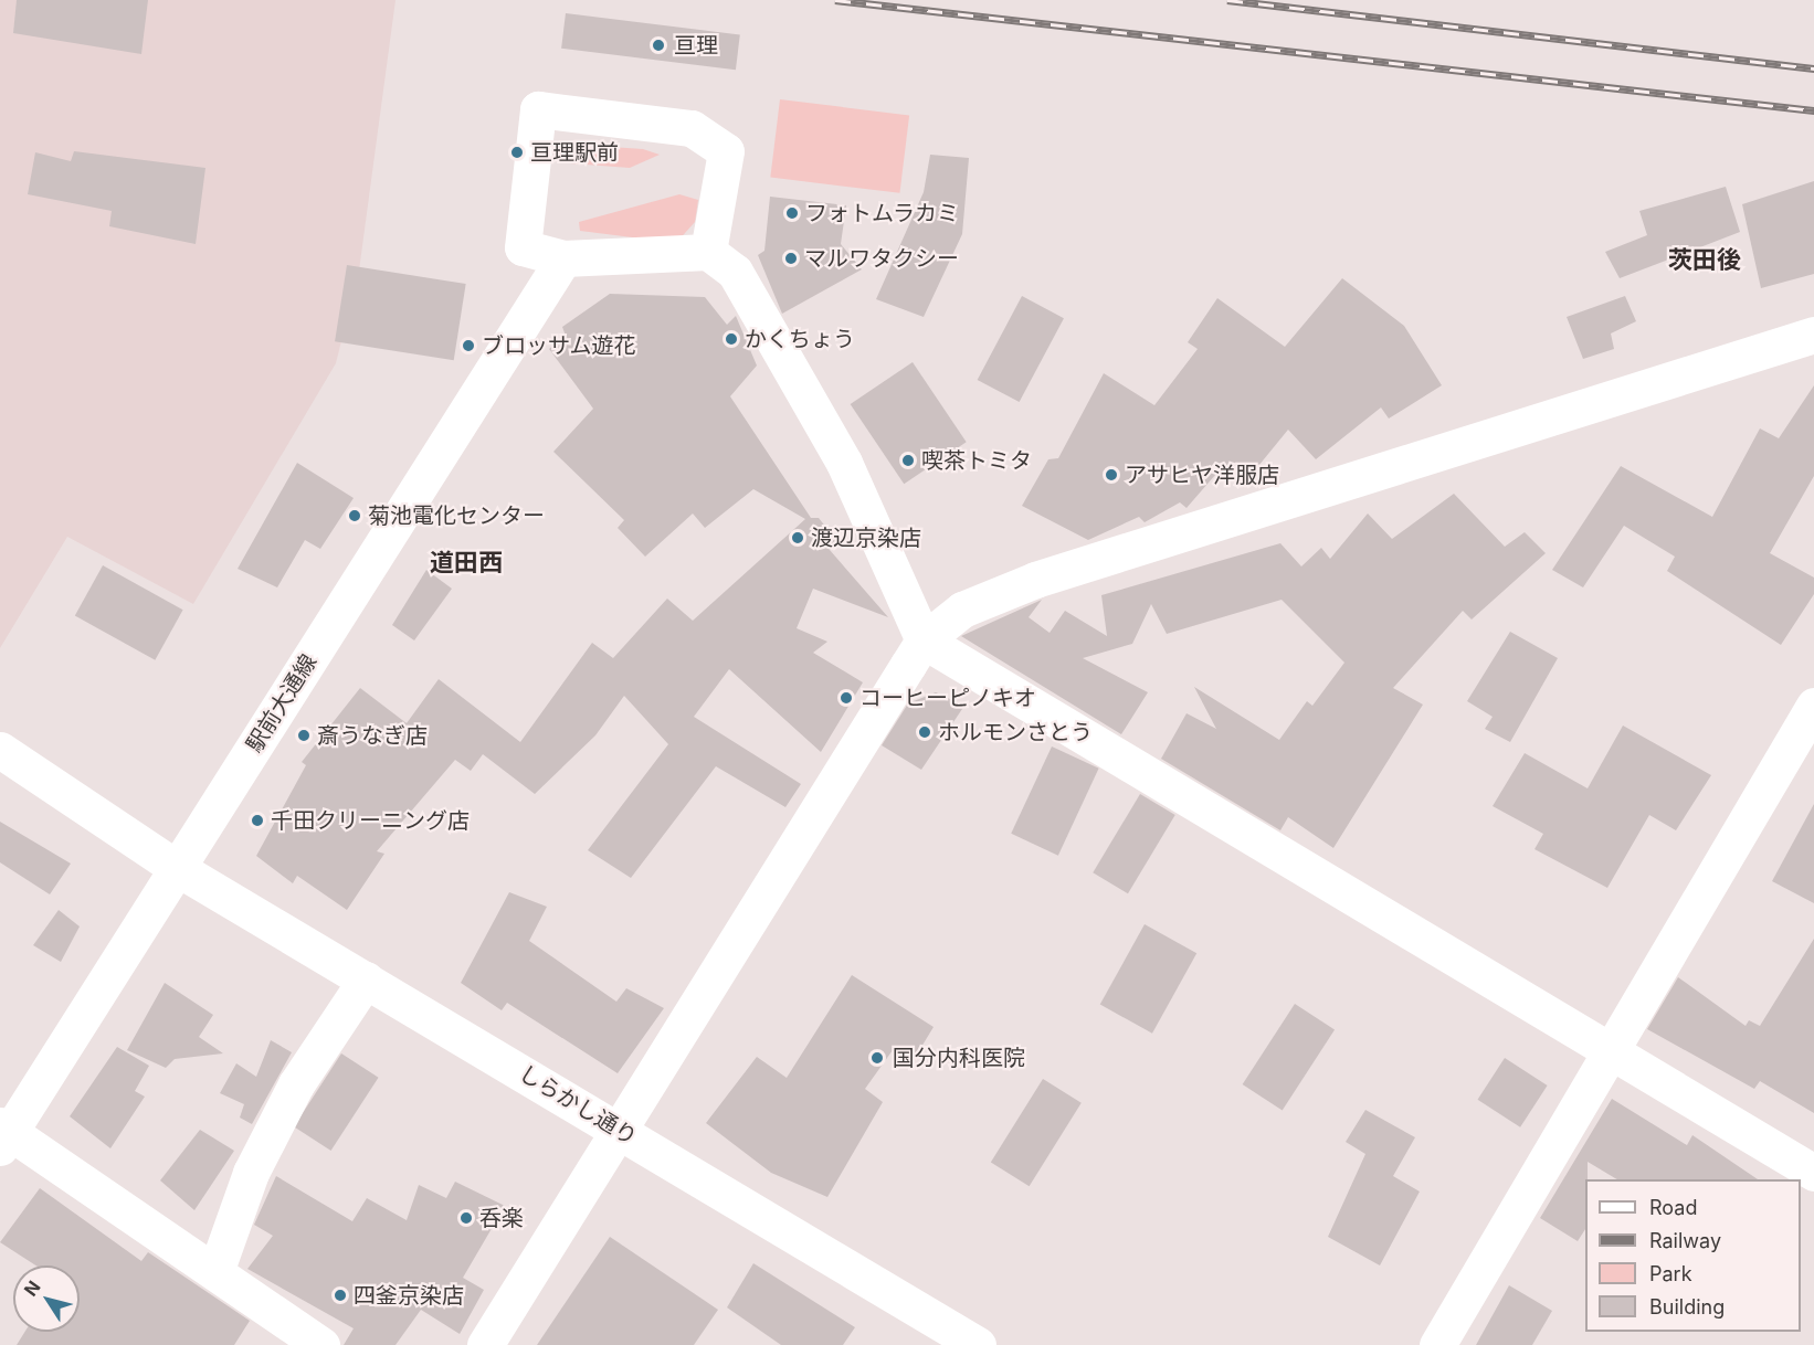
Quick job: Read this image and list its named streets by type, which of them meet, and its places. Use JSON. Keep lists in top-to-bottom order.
{
  "streets": {
    "street": ["駅前大通線", "しらかし通り"]
  },
  "crossings": [
    ["駅前大通線", "しらかし通り"]
  ],
  "districts": ["茨田後", "道田西"],
  "places": [
    "亘理",
    "亘理駅前",
    "フォトムラカミ",
    "マルワタクシー",
    "かくちょう",
    "ブロッサム遊花",
    "喫茶トミタ",
    "アサヒヤ洋服店",
    "菊池電化センター",
    "渡辺京染店",
    "コーヒーピノキオ",
    "ホルモンさとう",
    "斎うなぎ店",
    "千田クリーニング店",
    "国分内科医院",
    "呑楽",
    "四釜京染店"
  ],
  "legend": [
    "Road",
    "Railway",
    "Park",
    "Building"
  ],
  "north": "top left"
}
